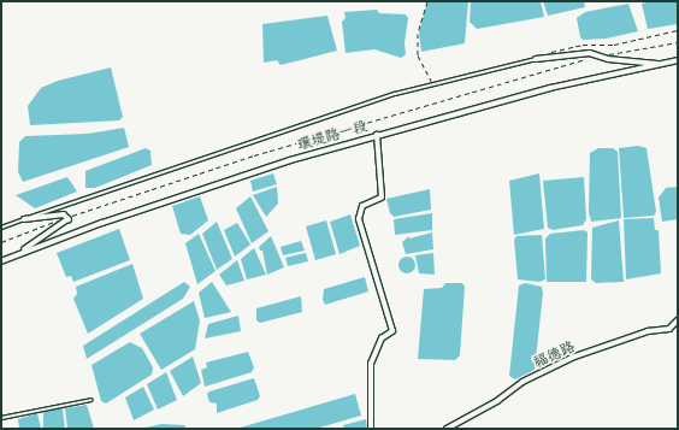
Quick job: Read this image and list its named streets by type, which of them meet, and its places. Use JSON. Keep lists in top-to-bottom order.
{
  "streets": {
    "street": ["環堤路一段", "福德路"]
  }
}
